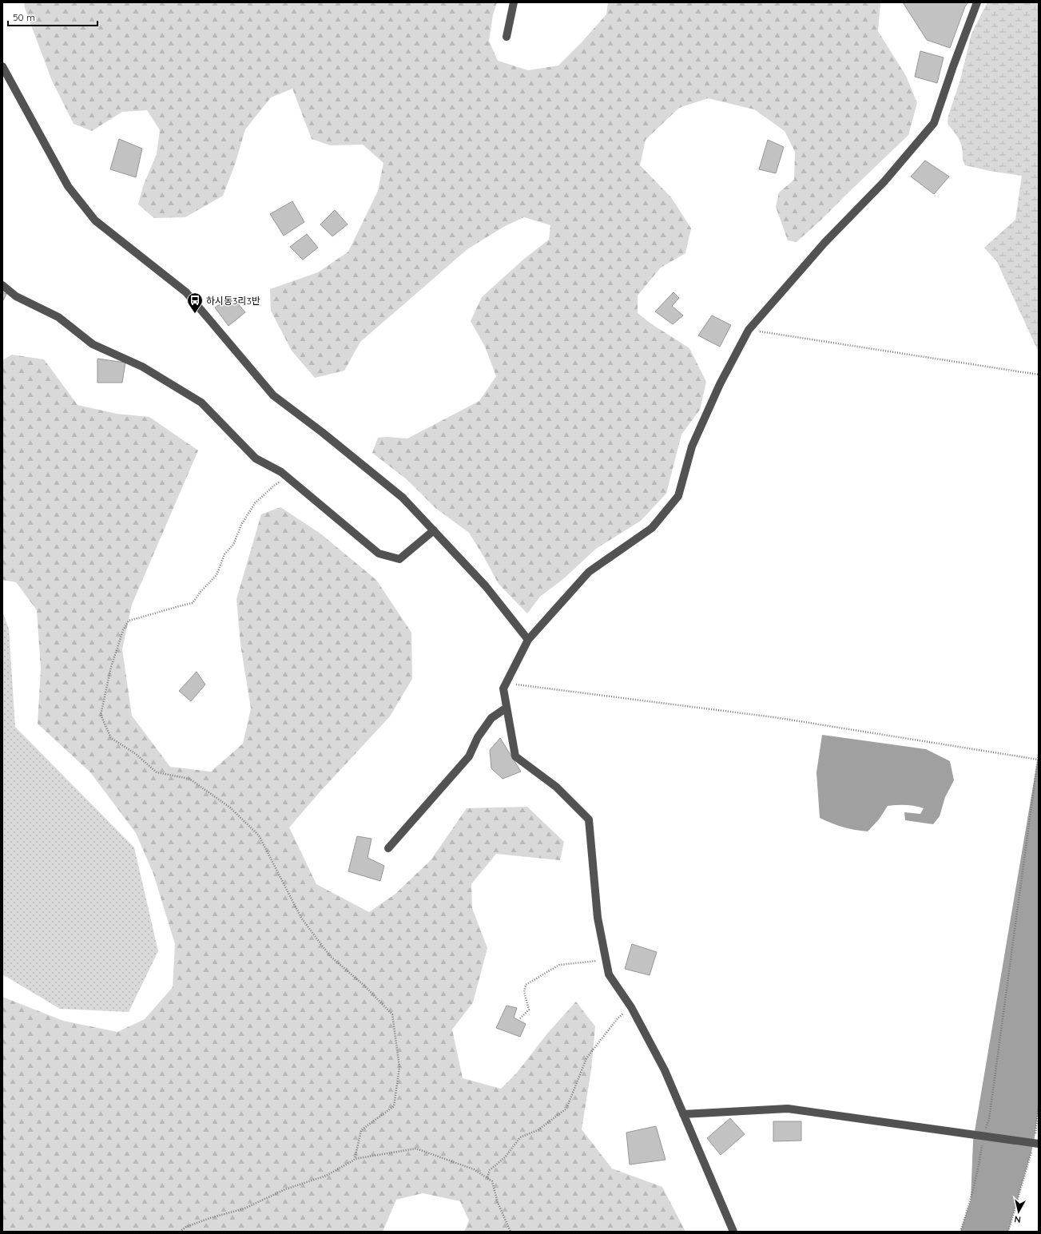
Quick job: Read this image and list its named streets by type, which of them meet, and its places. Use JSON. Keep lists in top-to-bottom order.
{
  "places": {
    "bus stop": ["하시동3리3반"]
  },
  "scale_bar": "50 m",
  "north": "bottom"
}
